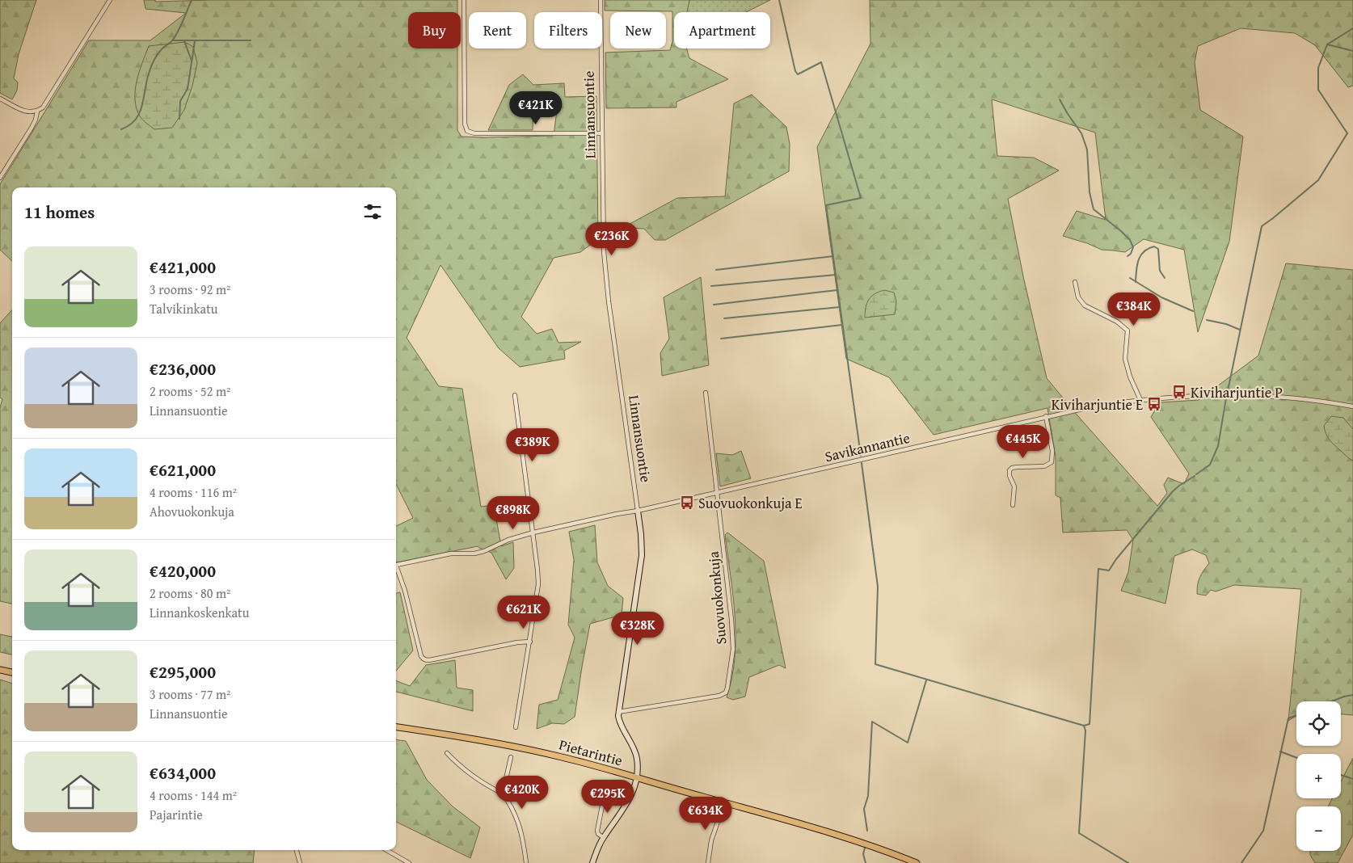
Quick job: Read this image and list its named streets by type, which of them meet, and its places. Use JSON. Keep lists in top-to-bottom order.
{
  "streets": {
    "main road": ["Pietarintie"],
    "street": ["Linnansuontie", "Savikannantie", "Suovuokonkuja"]
  },
  "crossings": [
    ["Linnansuontie", "Savikannantie"],
    ["Linnansuontie", "Suovuokonkuja"],
    ["Linnansuontie", "Pietarintie"],
    ["Savikannantie", "Suovuokonkuja"]
  ],
  "places": {
    "bus stop": ["Kiviharjuntie P", "Kiviharjuntie E", "Suovuokonkuja E"]
  },
  "page": {
    "chip": [
      "Buy",
      "Rent",
      "Filters",
      "New",
      "Apartment"
    ],
    "price": [
      "€421K",
      "€236K",
      "€384K",
      "€445K",
      "€389K",
      "€898K",
      "€621K",
      "€328K",
      "€420K",
      "€295K",
      "€634K"
    ],
    "heading": "11 homes",
    "list": [
      {
        "name": "€421,000",
        "note": "3 rooms · 92 m² · Talvikinkatu"
      },
      {
        "name": "€236,000",
        "note": "2 rooms · 52 m² · Linnansuontie"
      },
      {
        "name": "€621,000",
        "note": "4 rooms · 116 m² · Ahovuokonkuja"
      },
      {
        "name": "€420,000",
        "note": "2 rooms · 80 m² · Linnankoskenkatu"
      },
      {
        "name": "€295,000",
        "note": "3 rooms · 77 m² · Linnansuontie"
      },
      {
        "name": "€634,000",
        "note": "4 rooms · 144 m² · Pajarintie"
      }
    ],
    "map_buttons": ["+", "−"]
  }
}
